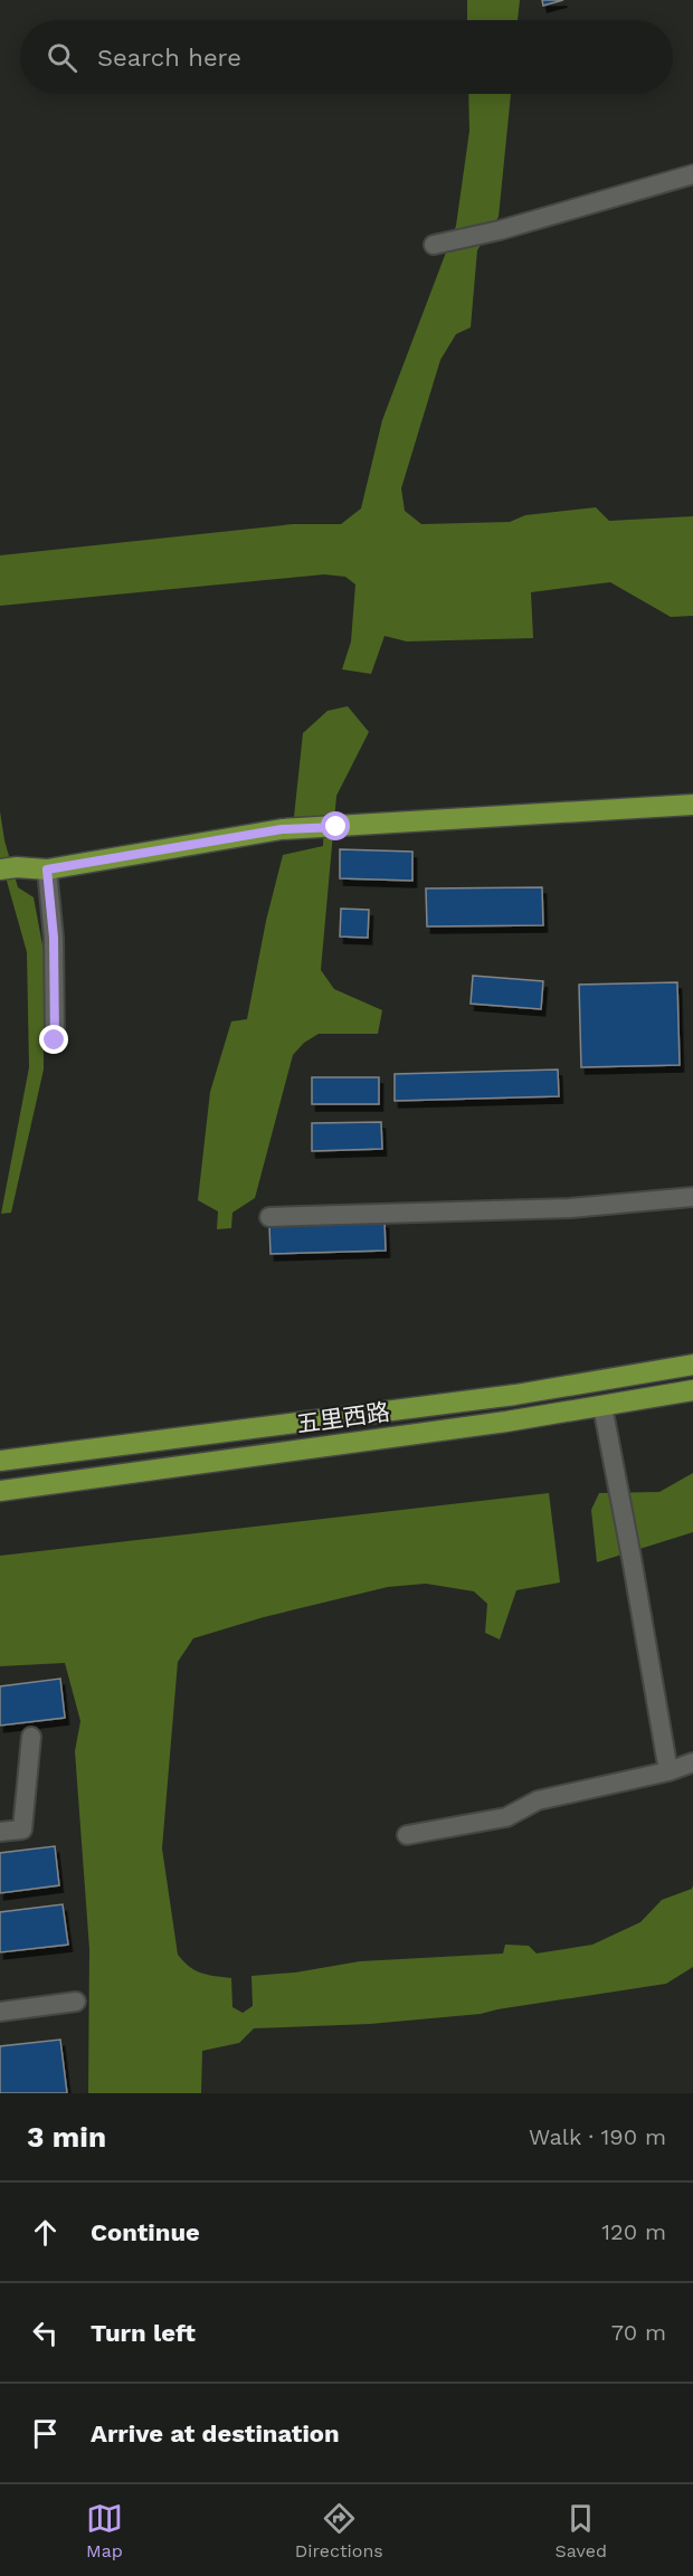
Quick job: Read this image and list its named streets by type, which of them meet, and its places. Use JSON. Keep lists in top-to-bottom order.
{
  "streets": {
    "main road": ["五里西路"]
  },
  "page": {
    "search": "Search here",
    "heading": ["3 min", "Walk · 190 m"],
    "list": [
      ["Continue", "120 m"],
      ["Turn left", "70 m"],
      "Arrive at destination"
    ],
    "nav": ["Map", "Directions", "Saved"]
  }
}
